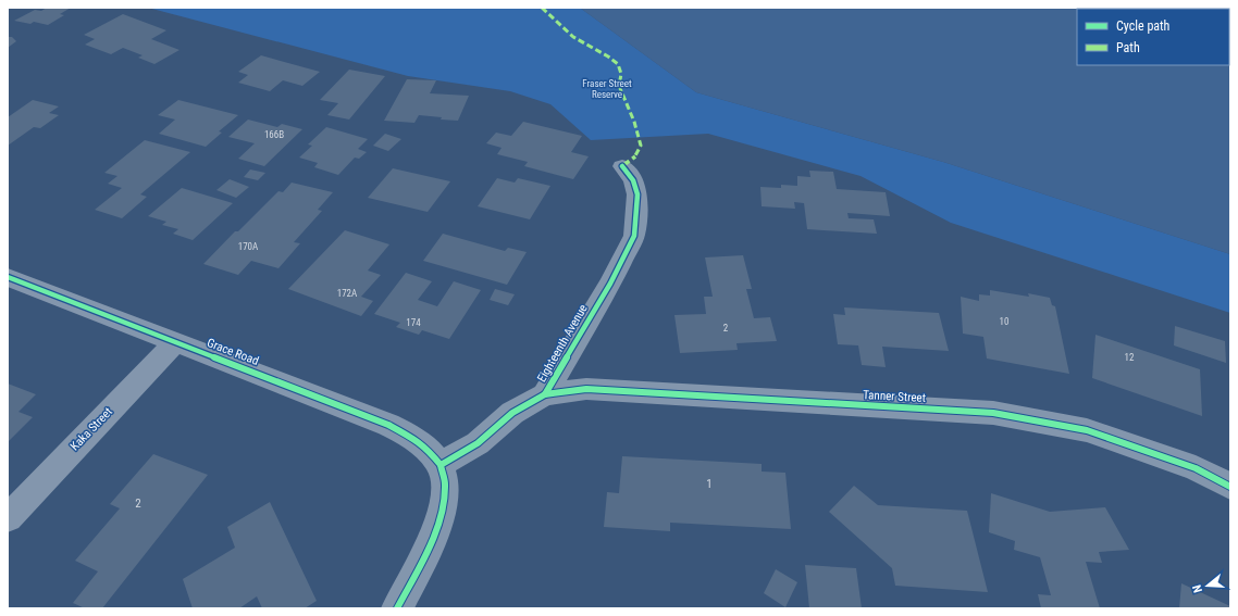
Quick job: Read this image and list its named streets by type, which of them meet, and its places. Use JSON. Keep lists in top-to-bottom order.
{
  "streets": {
    "street": [
      "Eighteenth Avenue",
      "Grace Road",
      "Tanner Street",
      "Kaka Street"
    ]
  },
  "crossings": [
    ["Eighteenth Avenue", "Grace Road"],
    ["Eighteenth Avenue", "Tanner Street"],
    ["Grace Road", "Kaka Street"]
  ],
  "parks": ["Fraser Street Reserve"],
  "house_numbers": [
    "166B",
    "170A",
    "172A",
    "10",
    "174",
    "2",
    "12",
    "1",
    "2"
  ],
  "legend": ["Cycle path", "Path"],
  "north": "left"
}
